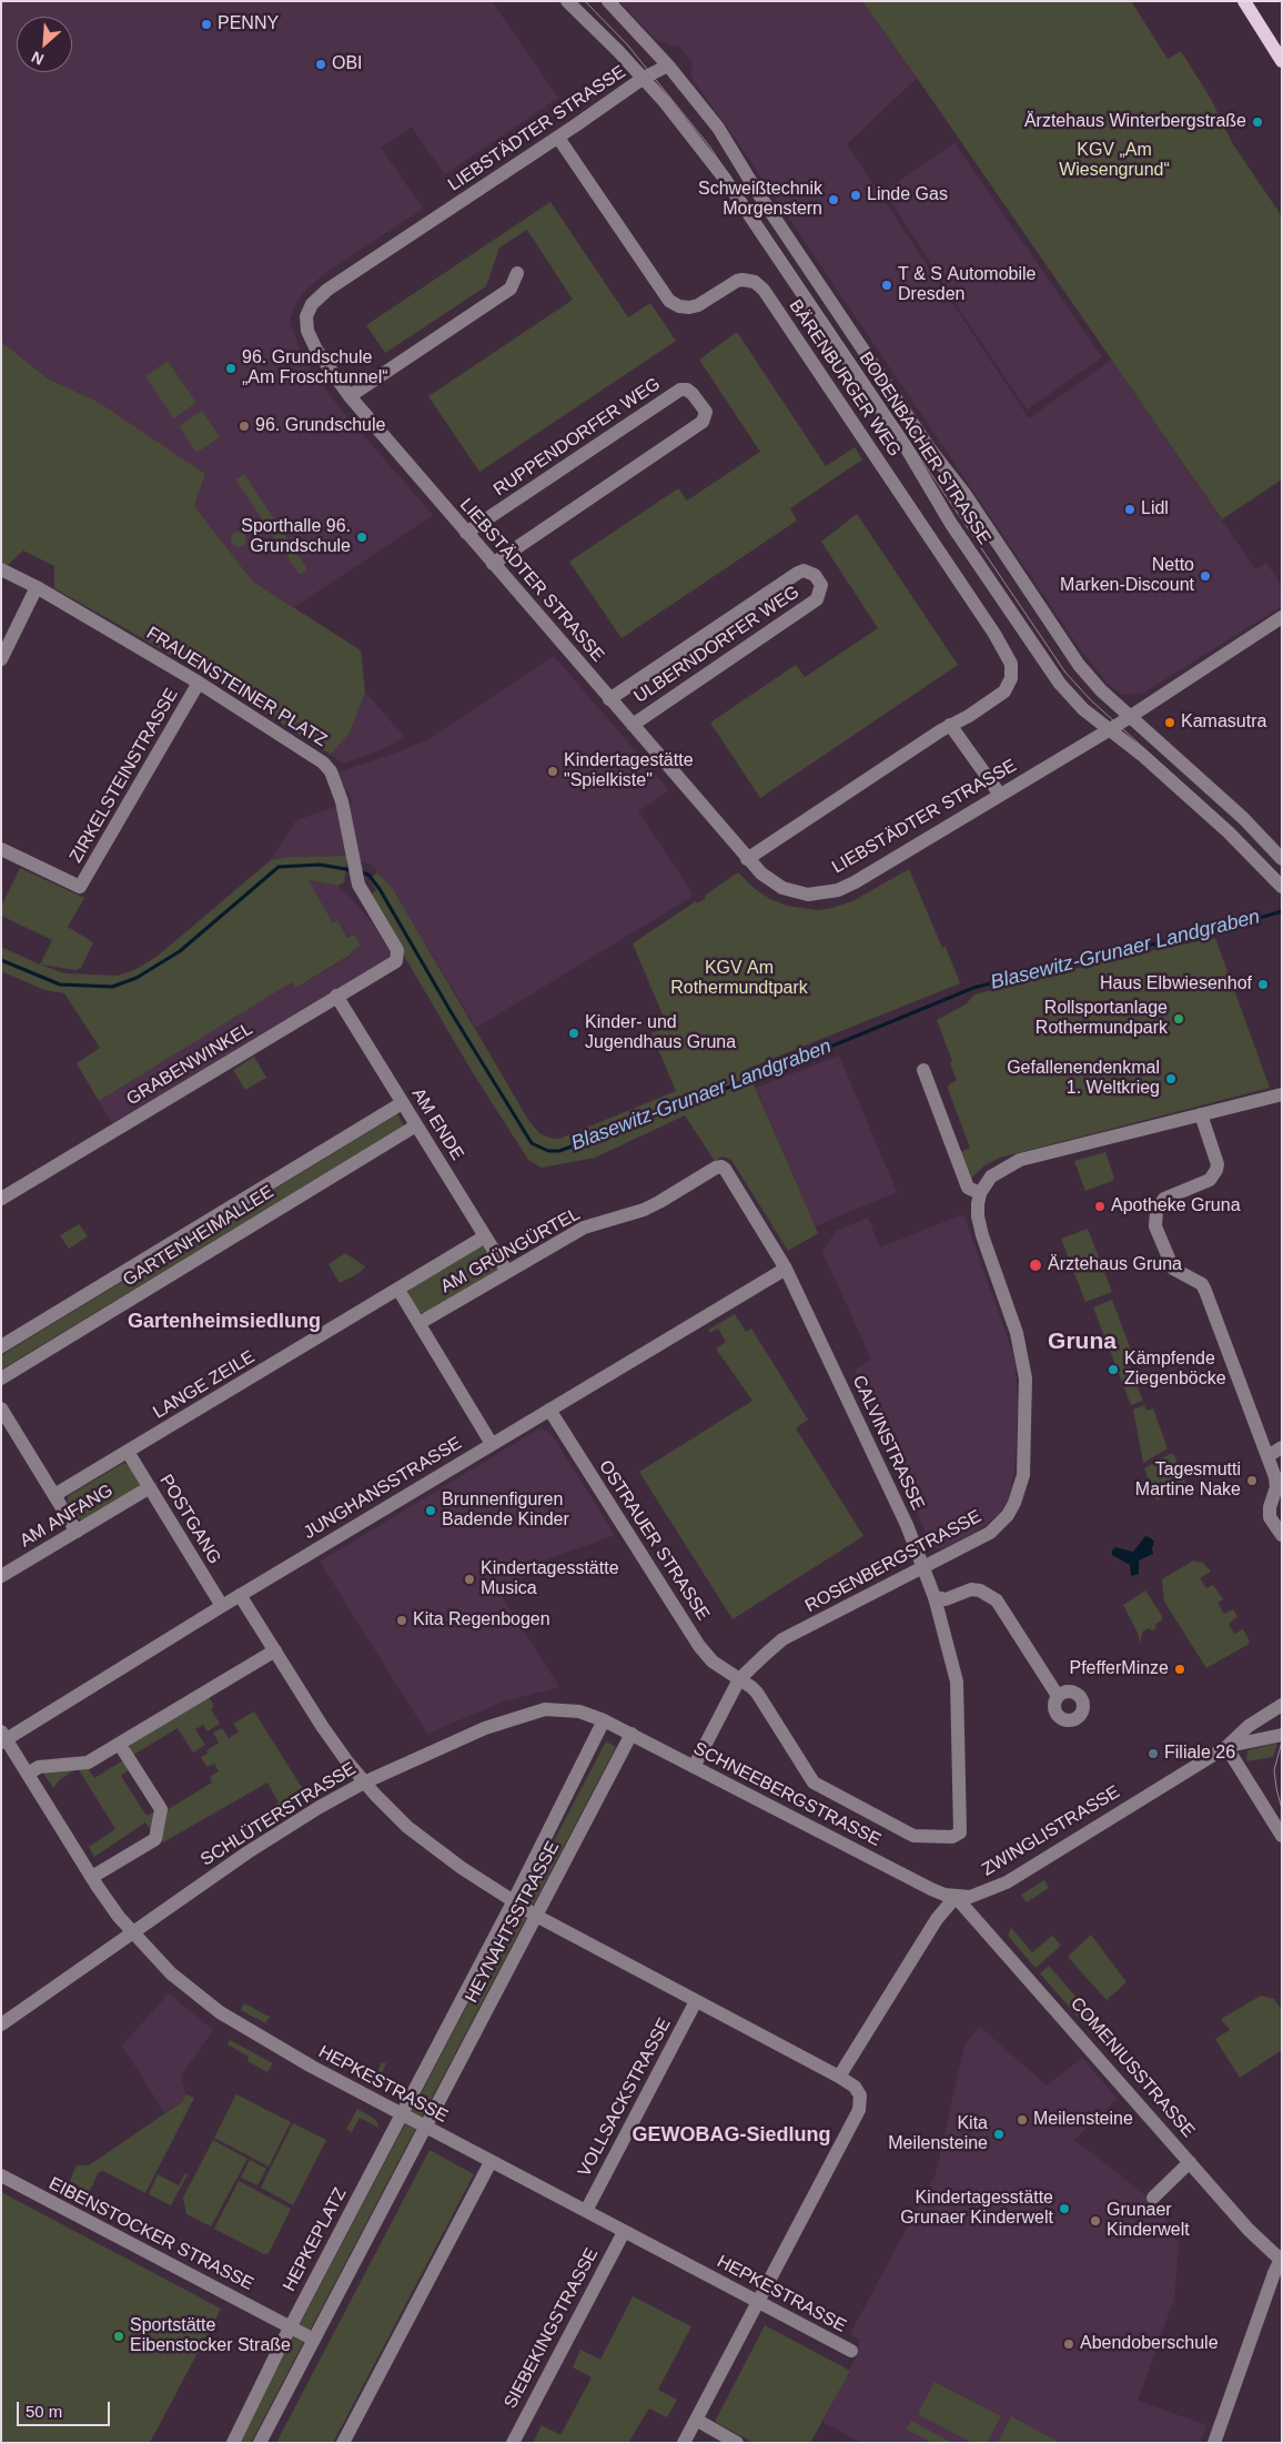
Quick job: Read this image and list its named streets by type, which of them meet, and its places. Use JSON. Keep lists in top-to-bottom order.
{
  "streets": {
    "street": [
      "LIEBSTÄDTER STRASSE",
      "BÄRENBURGER WEG",
      "RUPPENDORFER WEG",
      "BODENBACHER STRASSE",
      "ULBERNDORFER WEG",
      "FRAUENSTEINER PLATZ",
      "ZIRKELSTEINSTRASSE",
      "GRABENWINKEL",
      "AM ENDE",
      "GARTENHEIMALLEE",
      "AM GRÜNGÜRTEL",
      "LANGE ZEILE",
      "CALVINSTRASSE",
      "JUNGHANSSTRASSE",
      "AM ANFANG",
      "POSTGANG",
      "OSTRAUER STRASSE",
      "ROSENBERGSTRASSE",
      "SCHNEEBERGSTRASSE",
      "SCHLÜTERSTRASSE",
      "ZWINGLISTRASSE",
      "HEYNAHTSSTRASSE",
      "COMENIUSSTRASSE",
      "HEPKESTRASSE",
      "VOLLSACKSTRASSE",
      "EIBENSTOCKER STRASSE",
      "HEPKEPLATZ",
      "SIEBEKINGSTRASSE"
    ]
  },
  "crossings": [
    ["LIEBSTÄDTER STRASSE", "BÄRENBURGER WEG"],
    ["LIEBSTÄDTER STRASSE", "RUPPENDORFER WEG"],
    ["LIEBSTÄDTER STRASSE", "BODENBACHER STRASSE"],
    ["LIEBSTÄDTER STRASSE", "ULBERNDORFER WEG"],
    ["FRAUENSTEINER PLATZ", "ZIRKELSTEINSTRASSE"],
    ["FRAUENSTEINER PLATZ", "GRABENWINKEL"],
    ["GRABENWINKEL", "AM ENDE"],
    ["AM ENDE", "GARTENHEIMALLEE"],
    ["AM ENDE", "AM GRÜNGÜRTEL"],
    ["AM ENDE", "LANGE ZEILE"],
    ["AM GRÜNGÜRTEL", "CALVINSTRASSE"],
    ["AM GRÜNGÜRTEL", "JUNGHANSSTRASSE"],
    ["LANGE ZEILE", "POSTGANG"],
    ["CALVINSTRASSE", "JUNGHANSSTRASSE"],
    ["CALVINSTRASSE", "ROSENBERGSTRASSE"],
    ["CALVINSTRASSE", "SCHNEEBERGSTRASSE"],
    ["JUNGHANSSTRASSE", "POSTGANG"],
    ["JUNGHANSSTRASSE", "OSTRAUER STRASSE"],
    ["JUNGHANSSTRASSE", "HEPKESTRASSE"],
    ["AM ANFANG", "POSTGANG"],
    ["OSTRAUER STRASSE", "ROSENBERGSTRASSE"],
    ["OSTRAUER STRASSE", "SCHNEEBERGSTRASSE"],
    ["ROSENBERGSTRASSE", "SCHNEEBERGSTRASSE"],
    ["SCHNEEBERGSTRASSE", "SCHLÜTERSTRASSE"],
    ["SCHNEEBERGSTRASSE", "ZWINGLISTRASSE"],
    ["SCHNEEBERGSTRASSE", "HEYNAHTSSTRASSE"],
    ["SCHNEEBERGSTRASSE", "COMENIUSSTRASSE"],
    ["SCHLÜTERSTRASSE", "HEYNAHTSSTRASSE"],
    ["SCHLÜTERSTRASSE", "HEPKESTRASSE"],
    ["ZWINGLISTRASSE", "COMENIUSSTRASSE"],
    ["HEYNAHTSSTRASSE", "HEPKESTRASSE"],
    ["HEYNAHTSSTRASSE", "HEPKEPLATZ"],
    ["HEPKESTRASSE", "VOLLSACKSTRASSE"],
    ["HEPKESTRASSE", "HEPKEPLATZ"],
    ["HEPKESTRASSE", "SIEBEKINGSTRASSE"],
    ["EIBENSTOCKER STRASSE", "HEPKEPLATZ"]
  ],
  "districts": ["Gartenheimsiedlung", "Gruna", "GEWOBAG-Siedlung"],
  "water": ["Blasewitz‐Grunaer Landgraben"],
  "parks": ["KGV „Am Wiesengrund“", "KGV Am Rothermundtpark"],
  "places": [
    "PENNY",
    "OBI",
    "Ärztehaus Winterbergstraße",
    "Linde Gas",
    "Schweißtechnik Morgenstern",
    "T & S Automobile Dresden",
    "96. Grundschule „Am Froschtunnel“",
    "96. Grundschule",
    "Lidl",
    "Sporthalle 96. Grundschule",
    "Netto Marken-Discount",
    "Kamasutra",
    "Kindertagestätte \"Spielkiste\"",
    "Haus Elbwiesenhof",
    "Rollsportanlage Rothermundpark",
    "Kinder- und Jugendhaus Gruna",
    "Gefallenendenkmal 1. Weltkrieg",
    "Apotheke Gruna",
    "Ärztehaus Gruna",
    "Kämpfende Ziegenböcke",
    "Tagesmutti Martine Nake",
    "Brunnenfiguren Badende Kinder",
    "Kindertagesstätte Musica",
    "Kita Regenbogen",
    "PfefferMinze",
    "Filiale 26",
    "Meilensteine",
    "Kita Meilensteine",
    "Kindertagesstätte Grunaer Kinderwelt",
    "Grunaer Kinderwelt",
    "Sportstätte Eibenstocker Straße",
    "Abendoberschule"
  ],
  "scale_bar": "50 m",
  "north": "bottom left"
}
